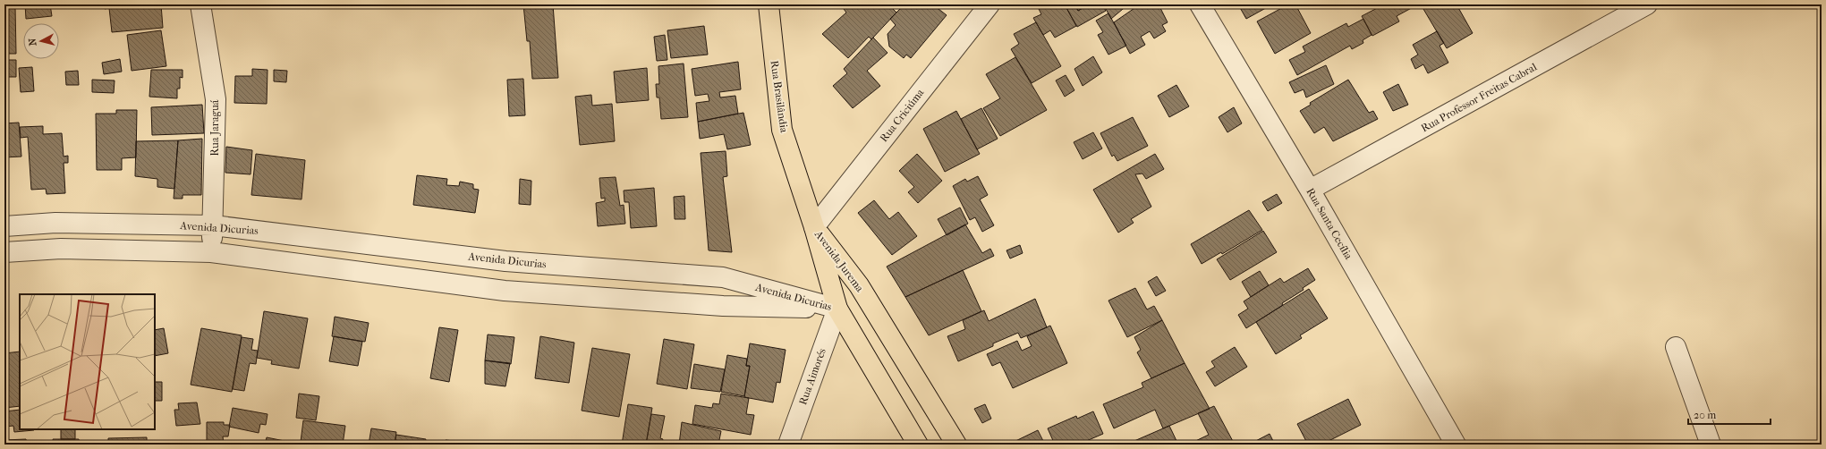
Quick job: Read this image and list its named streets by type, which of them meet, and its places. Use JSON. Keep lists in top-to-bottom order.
{
  "streets": {
    "main road": ["Rua Brasilândia", "Avenida Jurema"],
    "street": [
      "Rua Professor Freitas Cabral",
      "Rua Criciúma",
      "Rua Jaraguá",
      "Rua Santa Cecília",
      "Avenida Dicurias",
      "Rua Aimorés"
    ]
  },
  "crossings": [
    ["Rua Brasilândia", "Rua Criciúma"],
    ["Rua Brasilândia", "Avenida Jurema"],
    ["Rua Professor Freitas Cabral", "Rua Santa Cecília"],
    ["Rua Criciúma", "Avenida Jurema"],
    ["Rua Jaraguá", "Avenida Dicurias"],
    ["Avenida Dicurias", "Avenida Jurema"],
    ["Avenida Dicurias", "Rua Aimorés"],
    ["Avenida Jurema", "Rua Aimorés"]
  ],
  "scale_bar": "20 m",
  "north": "left"
}
